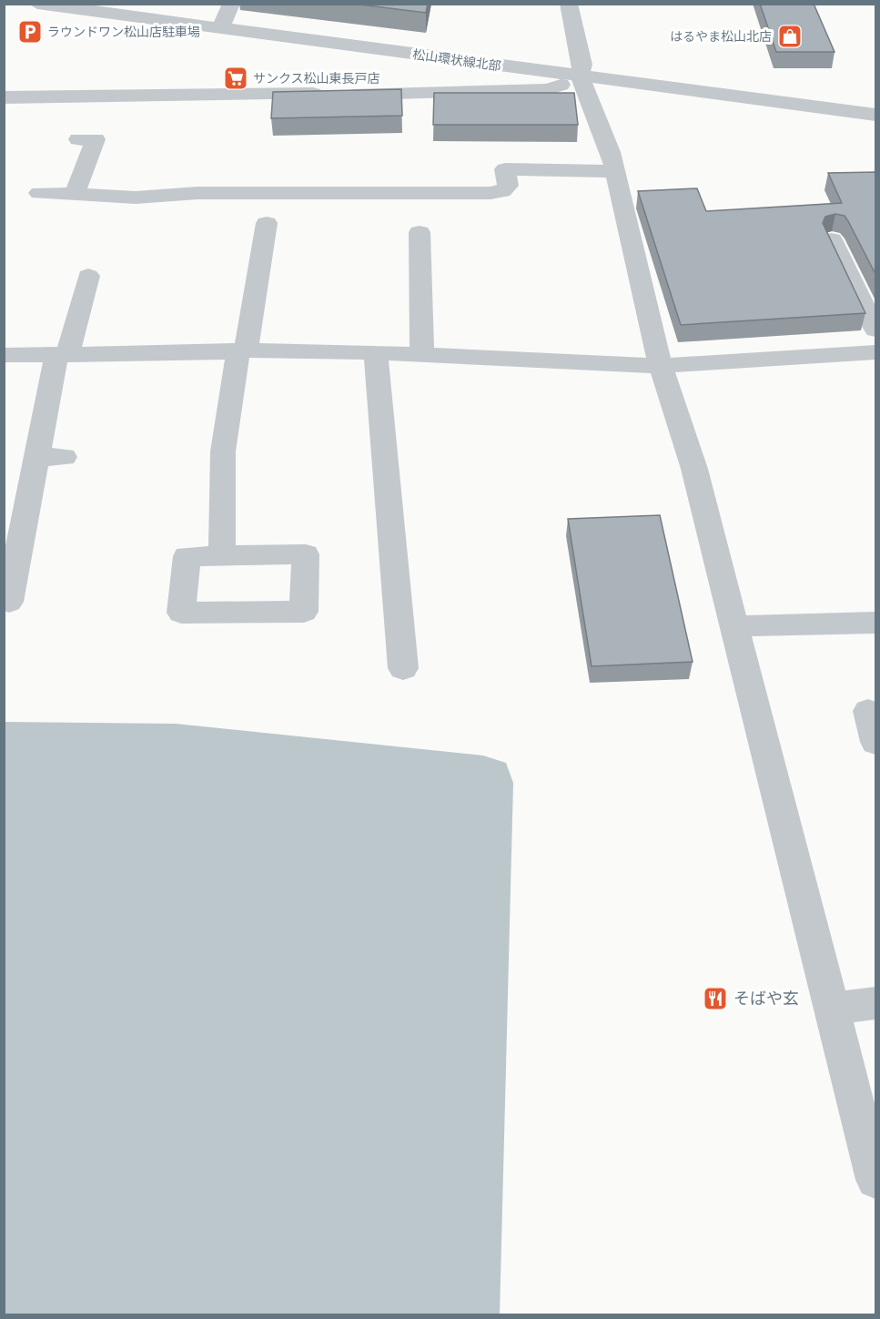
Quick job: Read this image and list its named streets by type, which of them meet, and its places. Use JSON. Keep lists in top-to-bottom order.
{
  "streets": {
    "street": ["松山環状線北部"]
  },
  "places": {
    "parking": ["ラウンドワン松山店駐車場"],
    "shop": ["はるやま松山北店"],
    "supermarket": ["サンクス松山東長戸店"],
    "restaurant": ["そばや玄"]
  }
}
